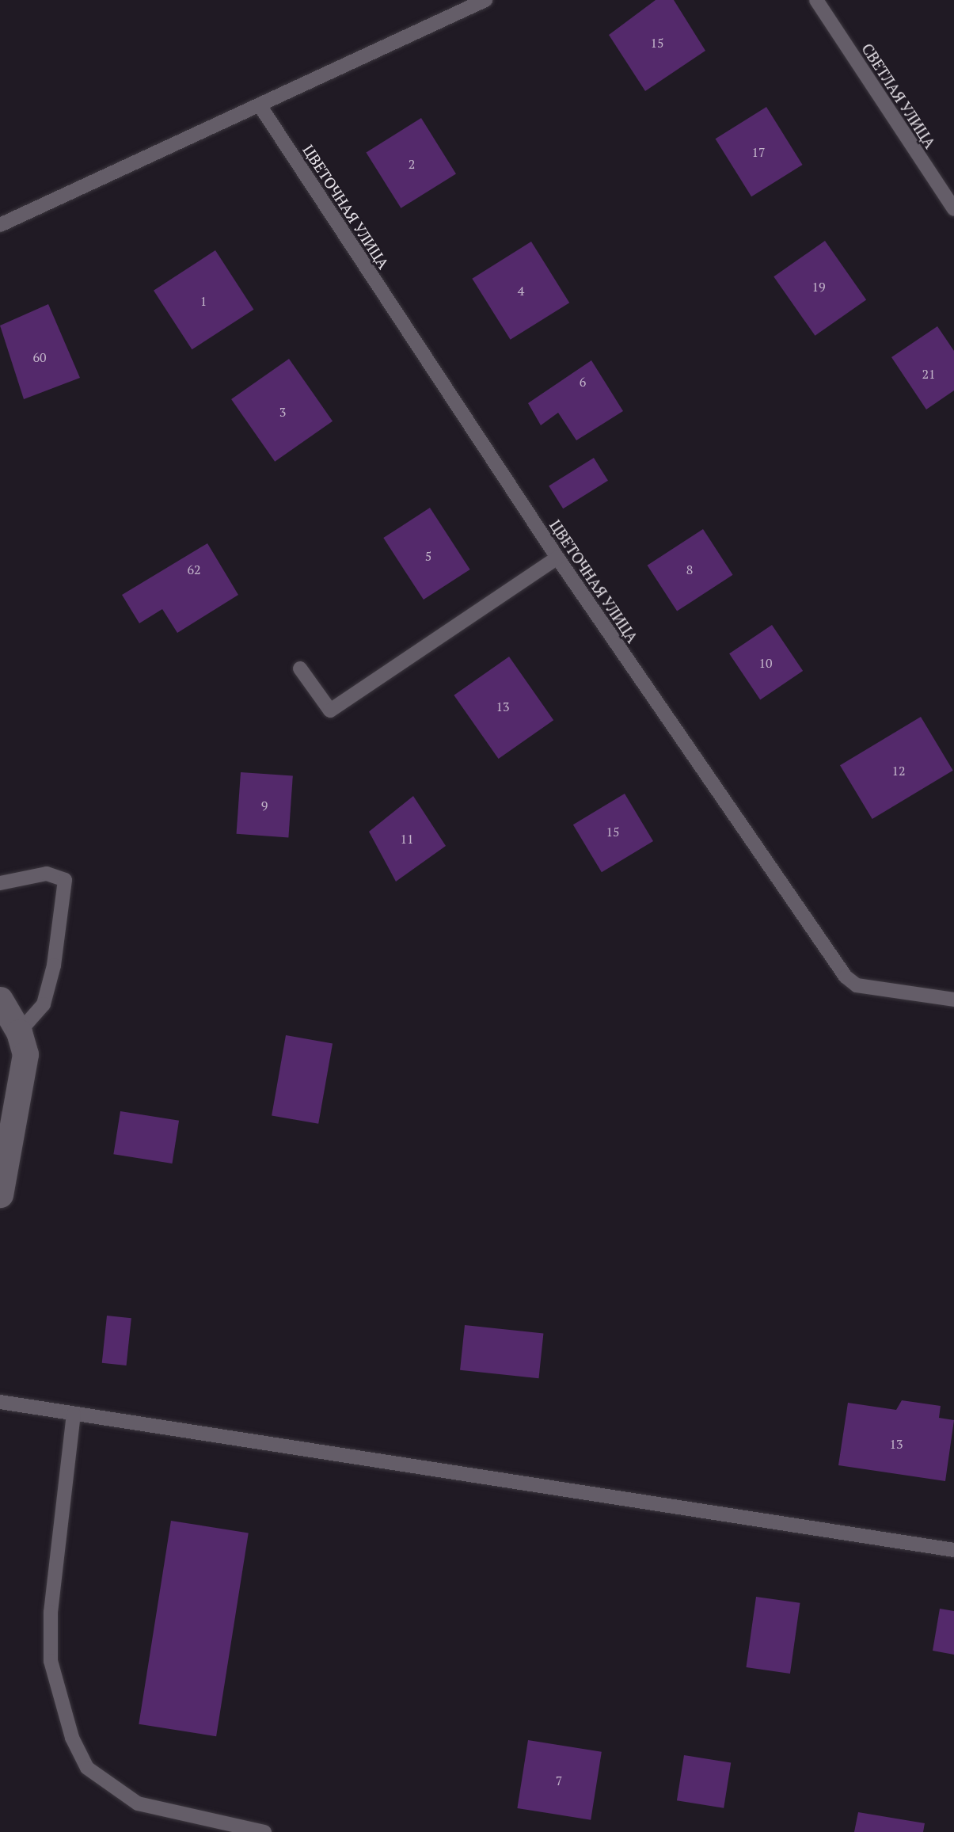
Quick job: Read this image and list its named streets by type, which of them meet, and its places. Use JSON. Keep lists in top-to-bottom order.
{
  "streets": {
    "lane": ["СВЕТЛАЯ УЛИЦА", "ЦВЕТОЧНАЯ УЛИЦА"]
  },
  "house_numbers": [
    "15",
    "17",
    "2",
    "19",
    "4",
    "1",
    "60",
    "21",
    "6",
    "3",
    "5",
    "62",
    "8",
    "10",
    "13",
    "12",
    "9",
    "15",
    "11",
    "13",
    "7"
  ]
}
